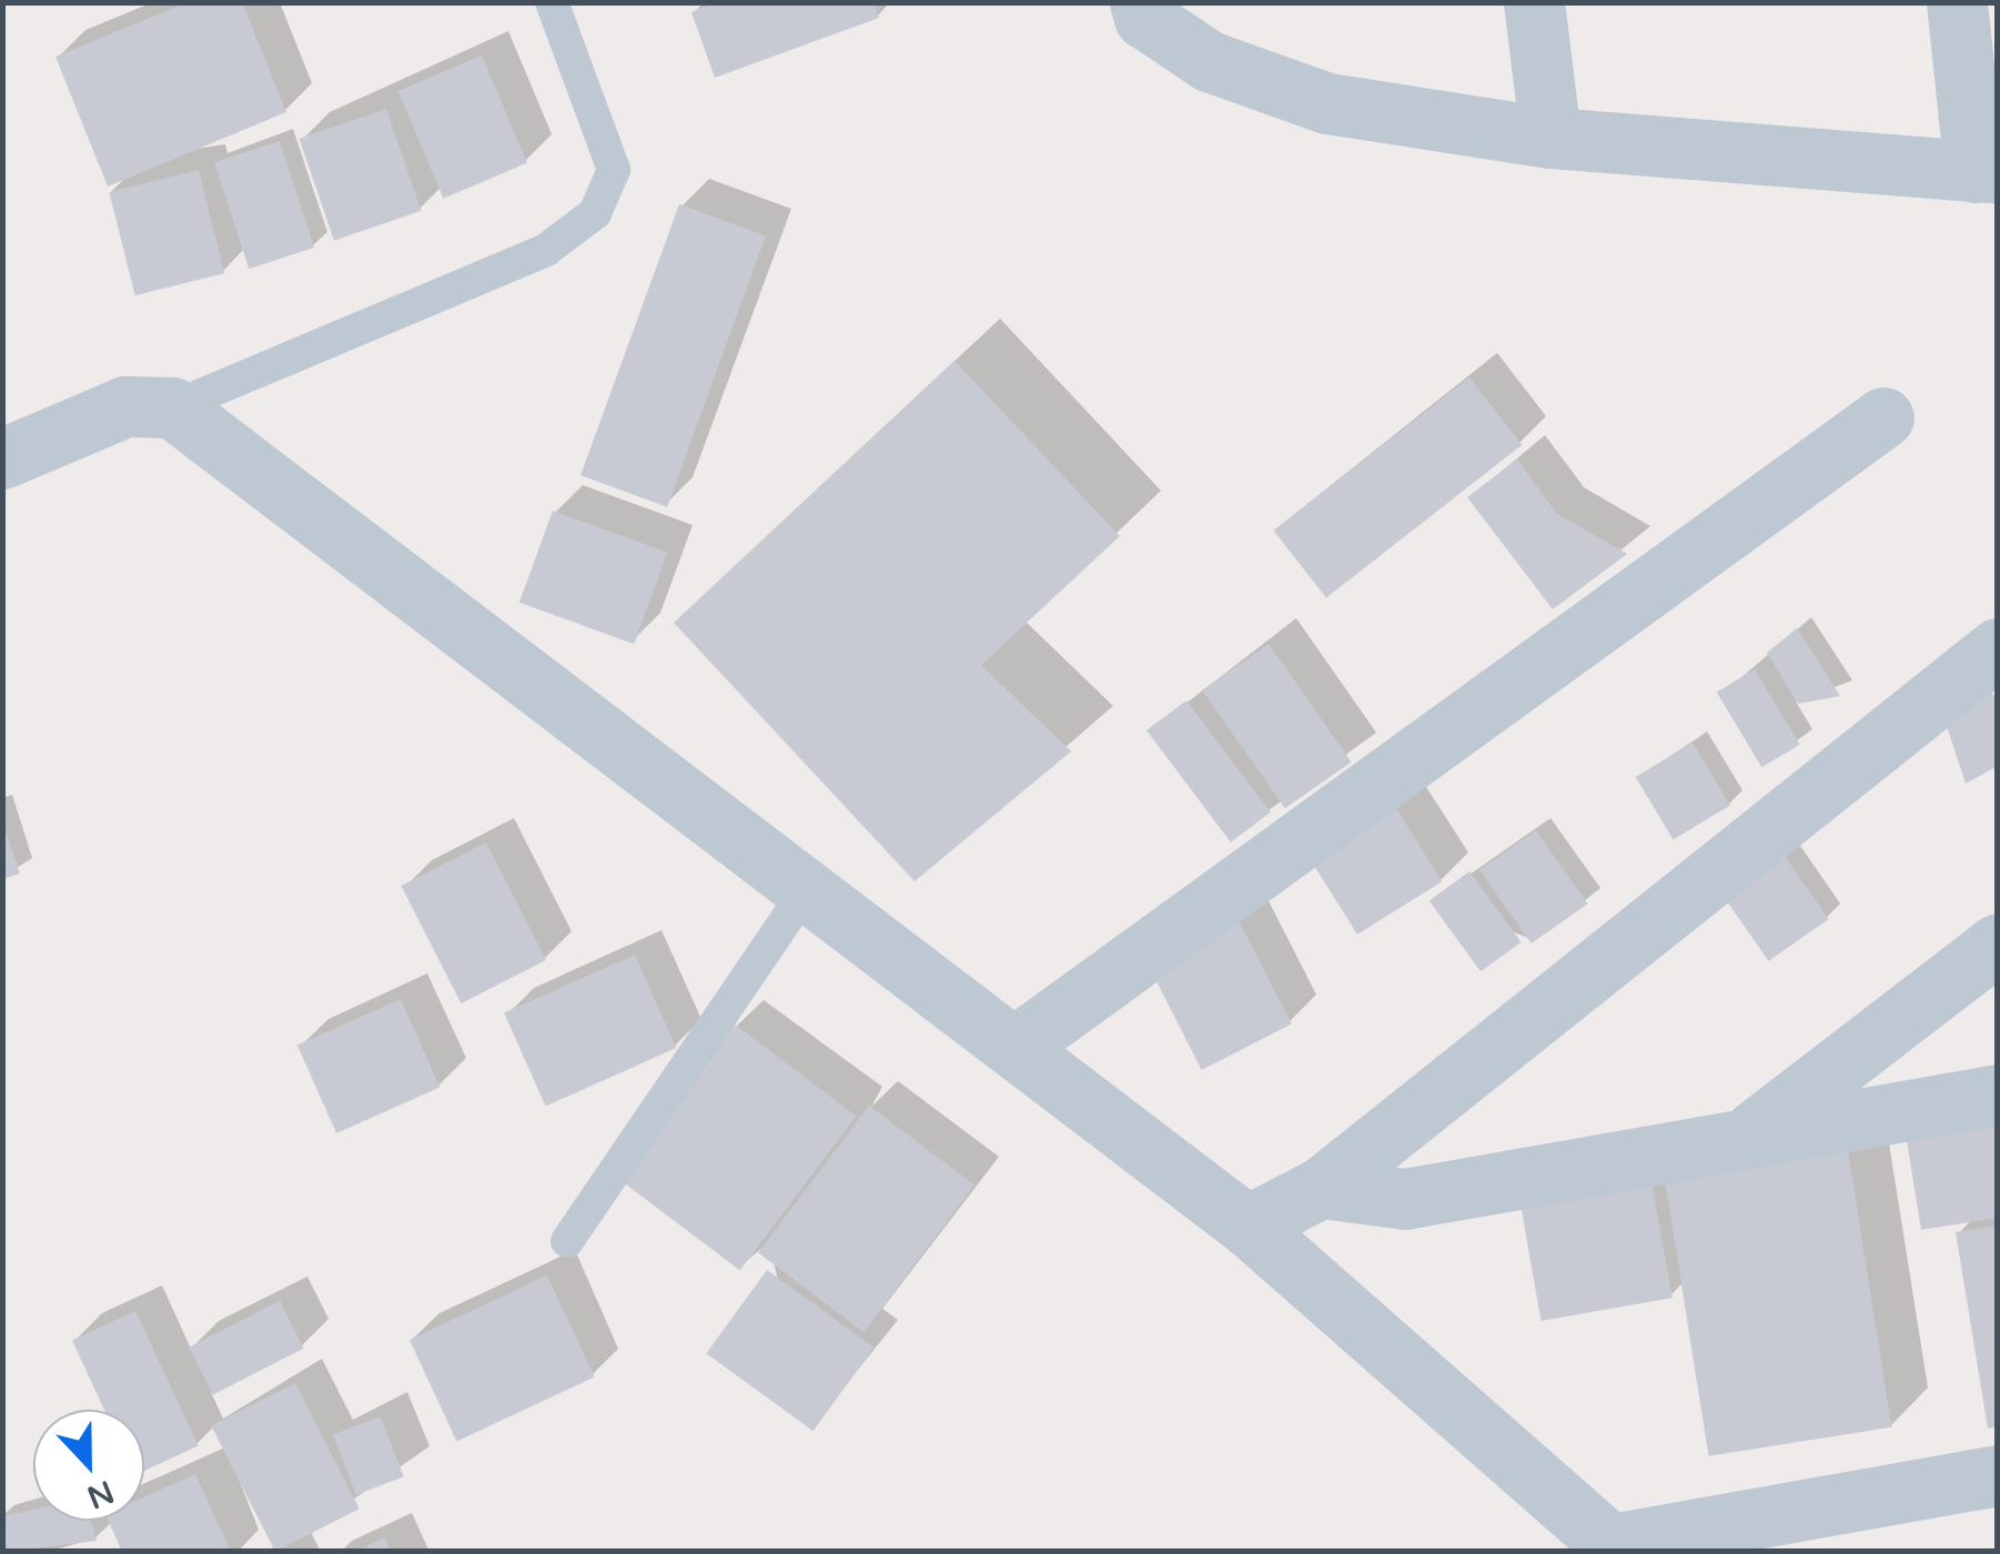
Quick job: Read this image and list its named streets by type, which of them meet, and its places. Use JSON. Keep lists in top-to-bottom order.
{
  "north": "bottom"
}
